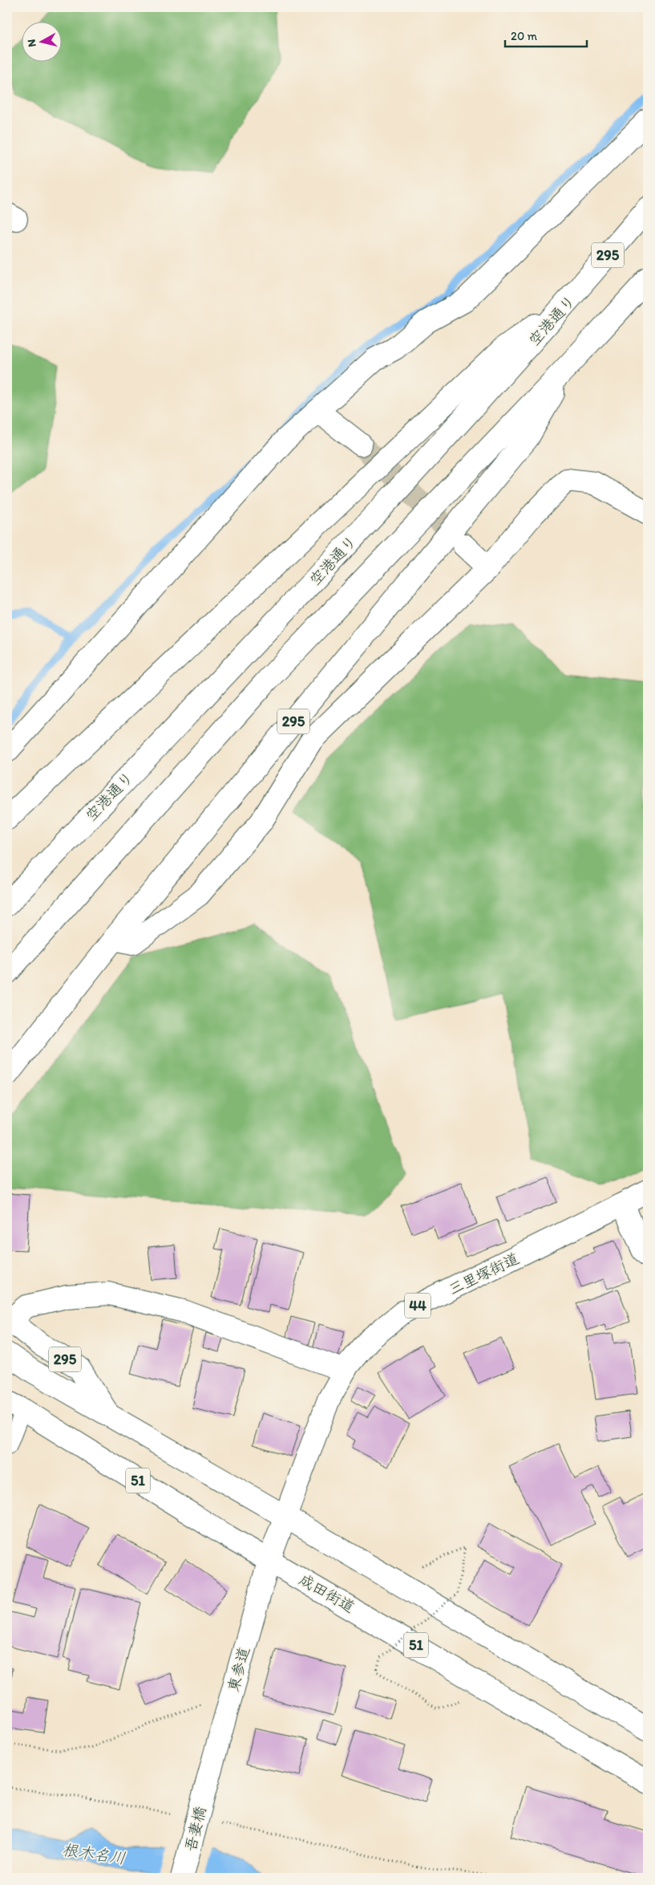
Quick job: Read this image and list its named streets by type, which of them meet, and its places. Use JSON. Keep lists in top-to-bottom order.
{
  "streets": {
    "main road": [
      "295",
      "空港通り",
      "三里塚街道",
      "44",
      "51",
      "成田街道",
      "東参道",
      "吾妻橋"
    ]
  },
  "crossings": [
    ["295", "空港通り"],
    ["三里塚街道", "成田街道"],
    ["三里塚街道", "東参道"],
    ["成田街道", "東参道"],
    ["東参道", "吾妻橋"]
  ],
  "water": ["根木名川"],
  "scale_bar": "20 m",
  "north": "left"
}
